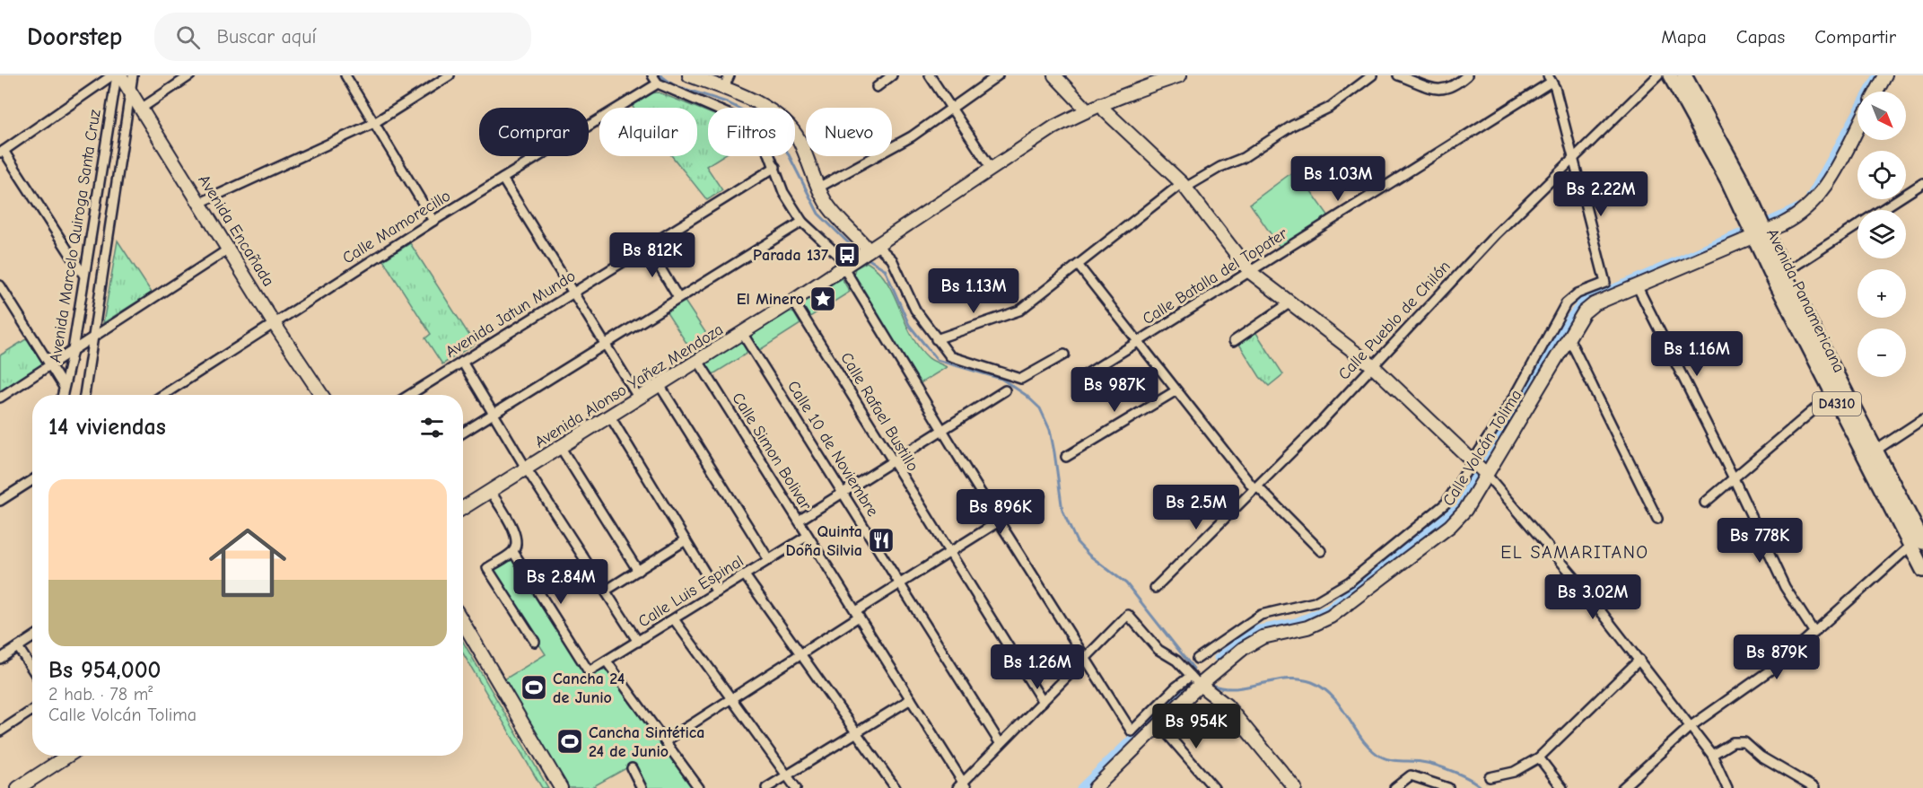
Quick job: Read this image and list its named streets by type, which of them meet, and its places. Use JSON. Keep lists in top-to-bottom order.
{
  "streets": {
    "main road": ["Avenida Panamericana", "D4310"],
    "street": [
      "Calle Mamorecillo",
      "Avenida Encañada",
      "Avenida Marcelo Quiroga Santa Cruz",
      "Calle Batalla del Topater",
      "Avenida Jatun Mundo",
      "Calle Pueblo de Chilón",
      "Avenida Alonso Yañez Mendoza",
      "Calle Rafael Bustillo",
      "Calle Volcán Tolima",
      "Calle 10 de Noviembre",
      "Calle Simon Bolivar",
      "Calle Luis Espinal"
    ]
  },
  "crossings": [
    ["Calle Mamorecillo", "Avenida Encañada"],
    ["Avenida Encañada", "Avenida Marcelo Quiroga Santa Cruz"],
    ["Avenida Panamericana", "Calle Volcán Tolima"],
    ["Calle Pueblo de Chilón", "Calle Volcán Tolima"],
    ["Avenida Alonso Yañez Mendoza", "Calle Rafael Bustillo"],
    ["Avenida Alonso Yañez Mendoza", "Calle 10 de Noviembre"],
    ["Avenida Alonso Yañez Mendoza", "Calle Simon Bolivar"],
    ["Calle Simon Bolivar", "Calle Luis Espinal"]
  ],
  "districts": ["EL SAMARITANO"],
  "places": {
    "bus stop": ["Parada 137"],
    "place": ["El Minero"],
    "restaurant": ["Quinta Doña Silvia"],
    "sports": ["Cancha 24 de Junio", "Cancha Sintética 24 de Junio"]
  },
  "north": "bottom right",
  "page": {
    "header": "Doorstep",
    "search": "Buscar aquí",
    "nav": ["Mapa", "Capas", "Compartir"],
    "map_buttons": ["+", "−"],
    "chip": [
      "Comprar",
      "Alquilar",
      "Filtros",
      "Nuevo"
    ],
    "price": [
      "Bs 1.03M",
      "Bs 2.22M",
      "Bs 812K",
      "Bs 1.13M",
      "Bs 1.16M",
      "Bs 987K",
      "Bs 2.5M",
      "Bs 896K",
      "Bs 778K",
      "Bs 2.84M",
      "Bs 3.02M",
      "Bs 879K",
      "Bs 1.26M",
      "Bs 954K"
    ],
    "heading": "14 viviendas",
    "list": [
      {
        "name": "Bs 954,000",
        "note": "2 hab. · 78 m² · Calle Volcán Tolima"
      }
    ]
  }
}
